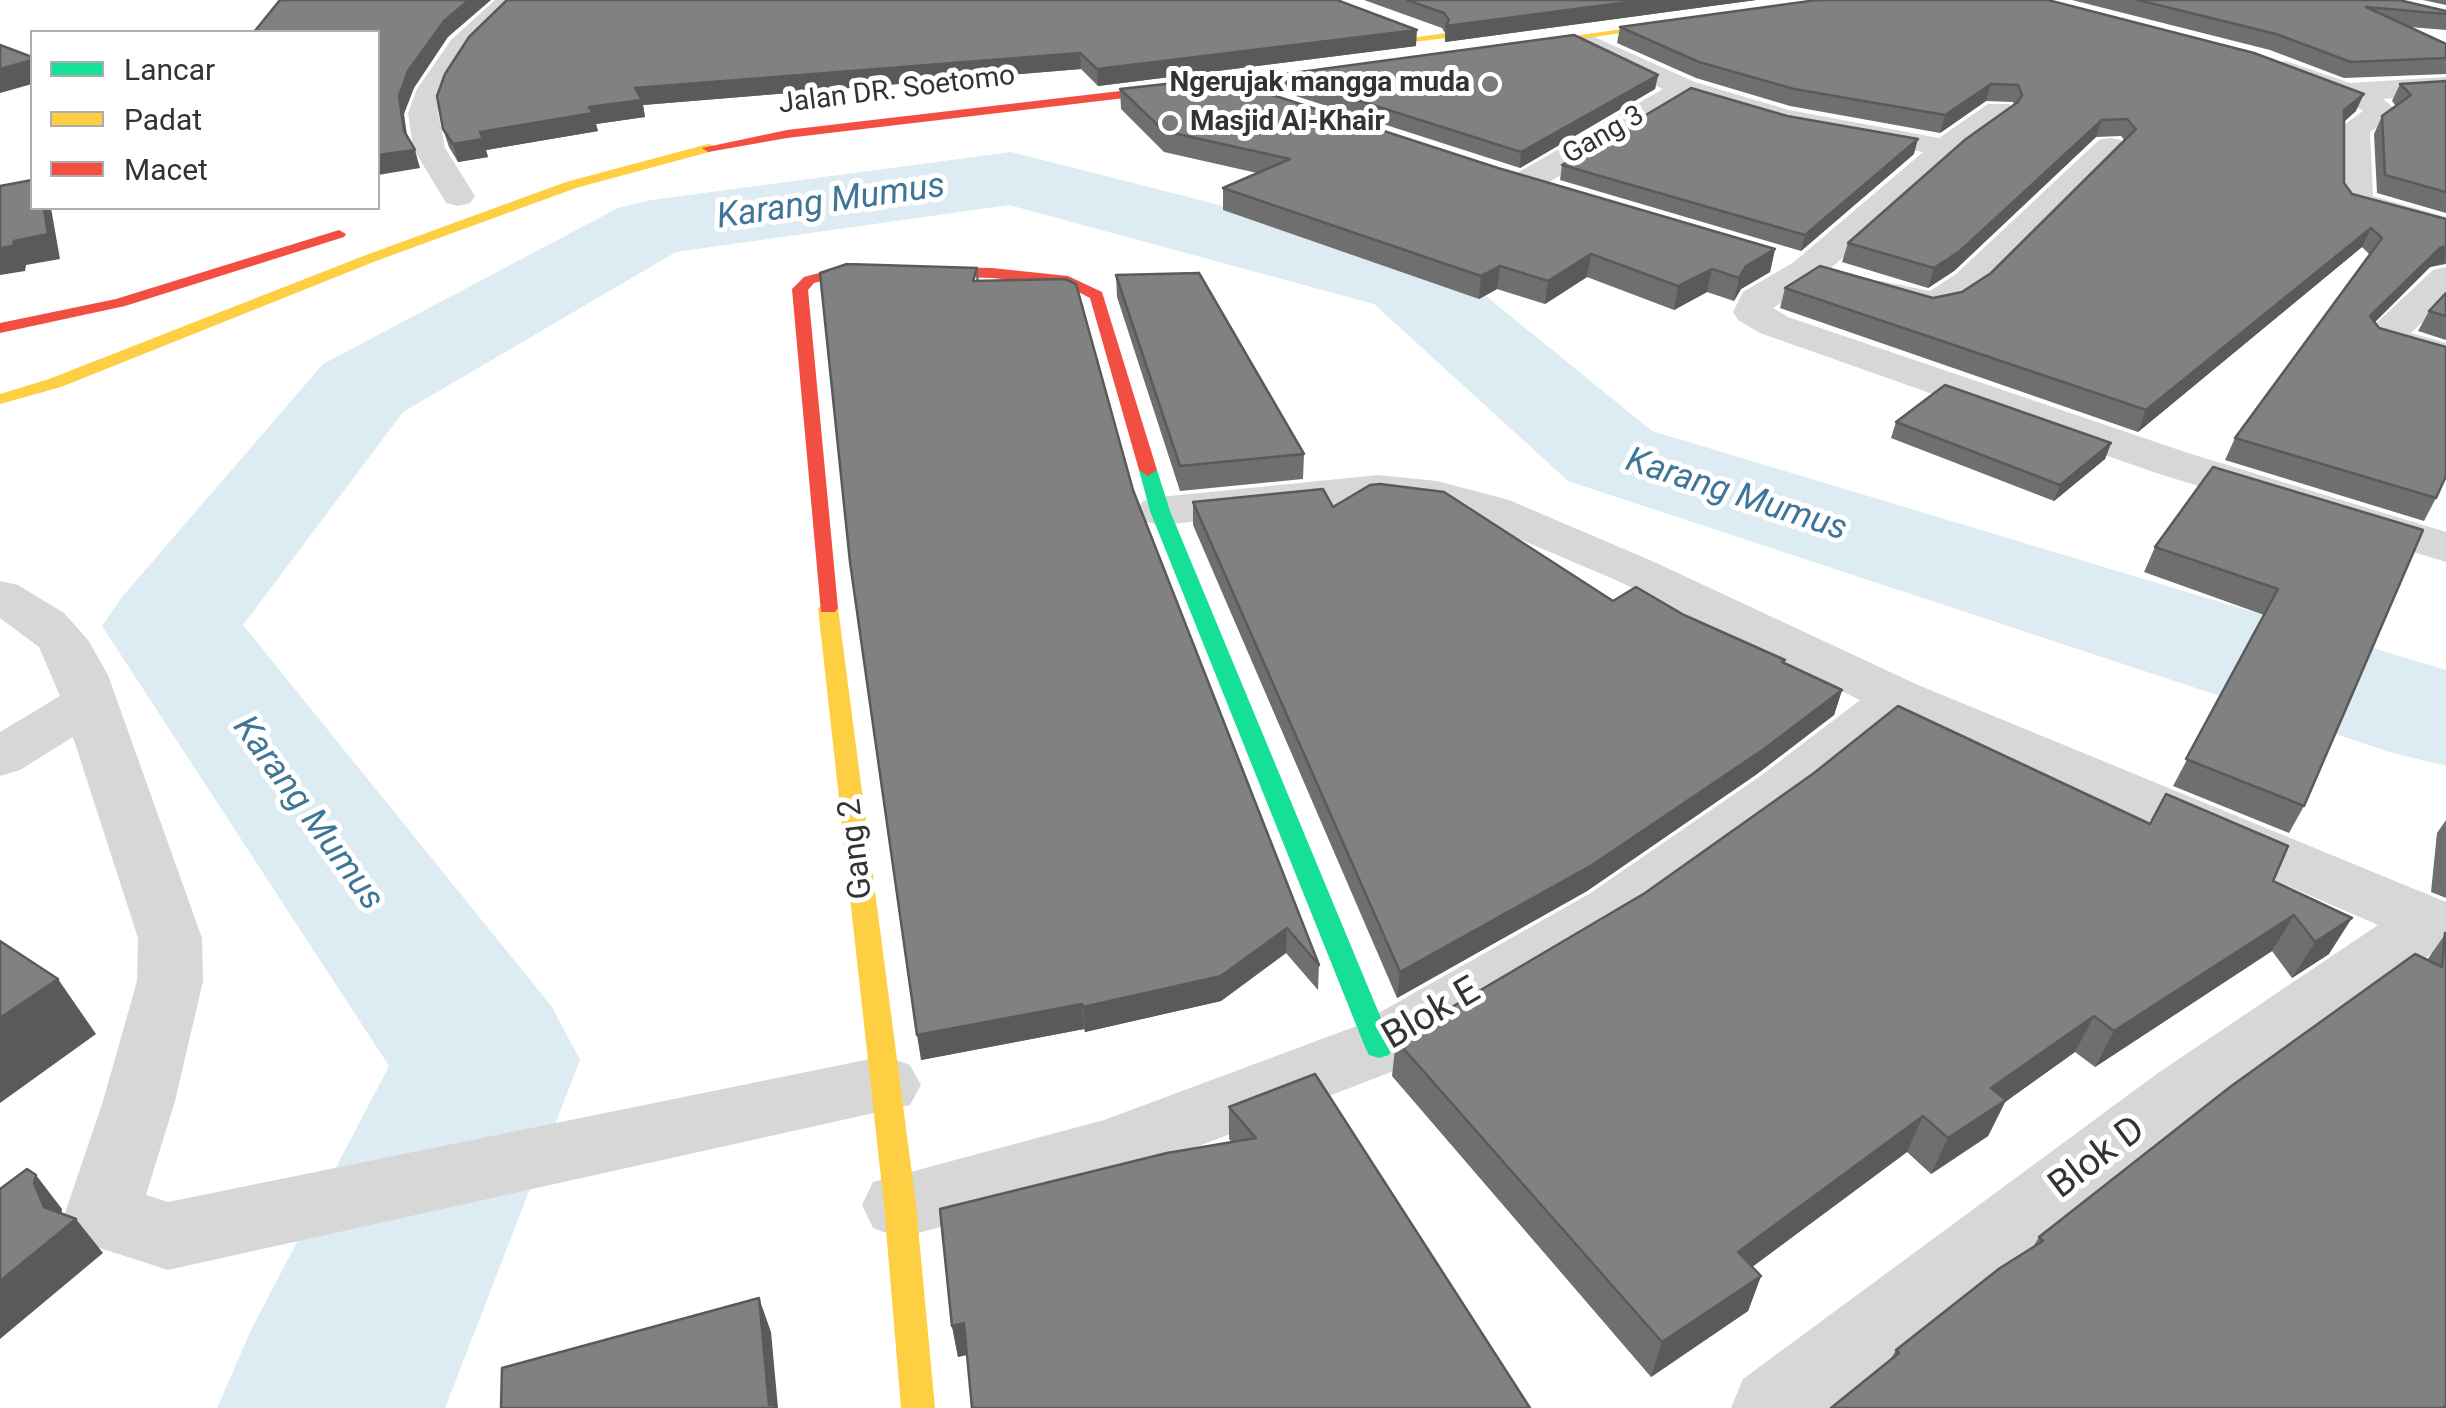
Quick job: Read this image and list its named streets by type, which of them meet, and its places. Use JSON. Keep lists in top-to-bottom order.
{
  "streets": {
    "street": [
      "Jalan DR. Soetomo",
      "Gang 3",
      "Gang 2",
      "Blok E",
      "Blok D"
    ]
  },
  "crossings": [
    ["Jalan DR. Soetomo", "Gang 3"],
    ["Gang 2", "Blok E"]
  ],
  "water": ["Karang Mumus"],
  "places": ["Ngerujak mangga muda", "Masjid Al-Khair"],
  "legend": ["Lancar", "Padat", "Macet"]
}
